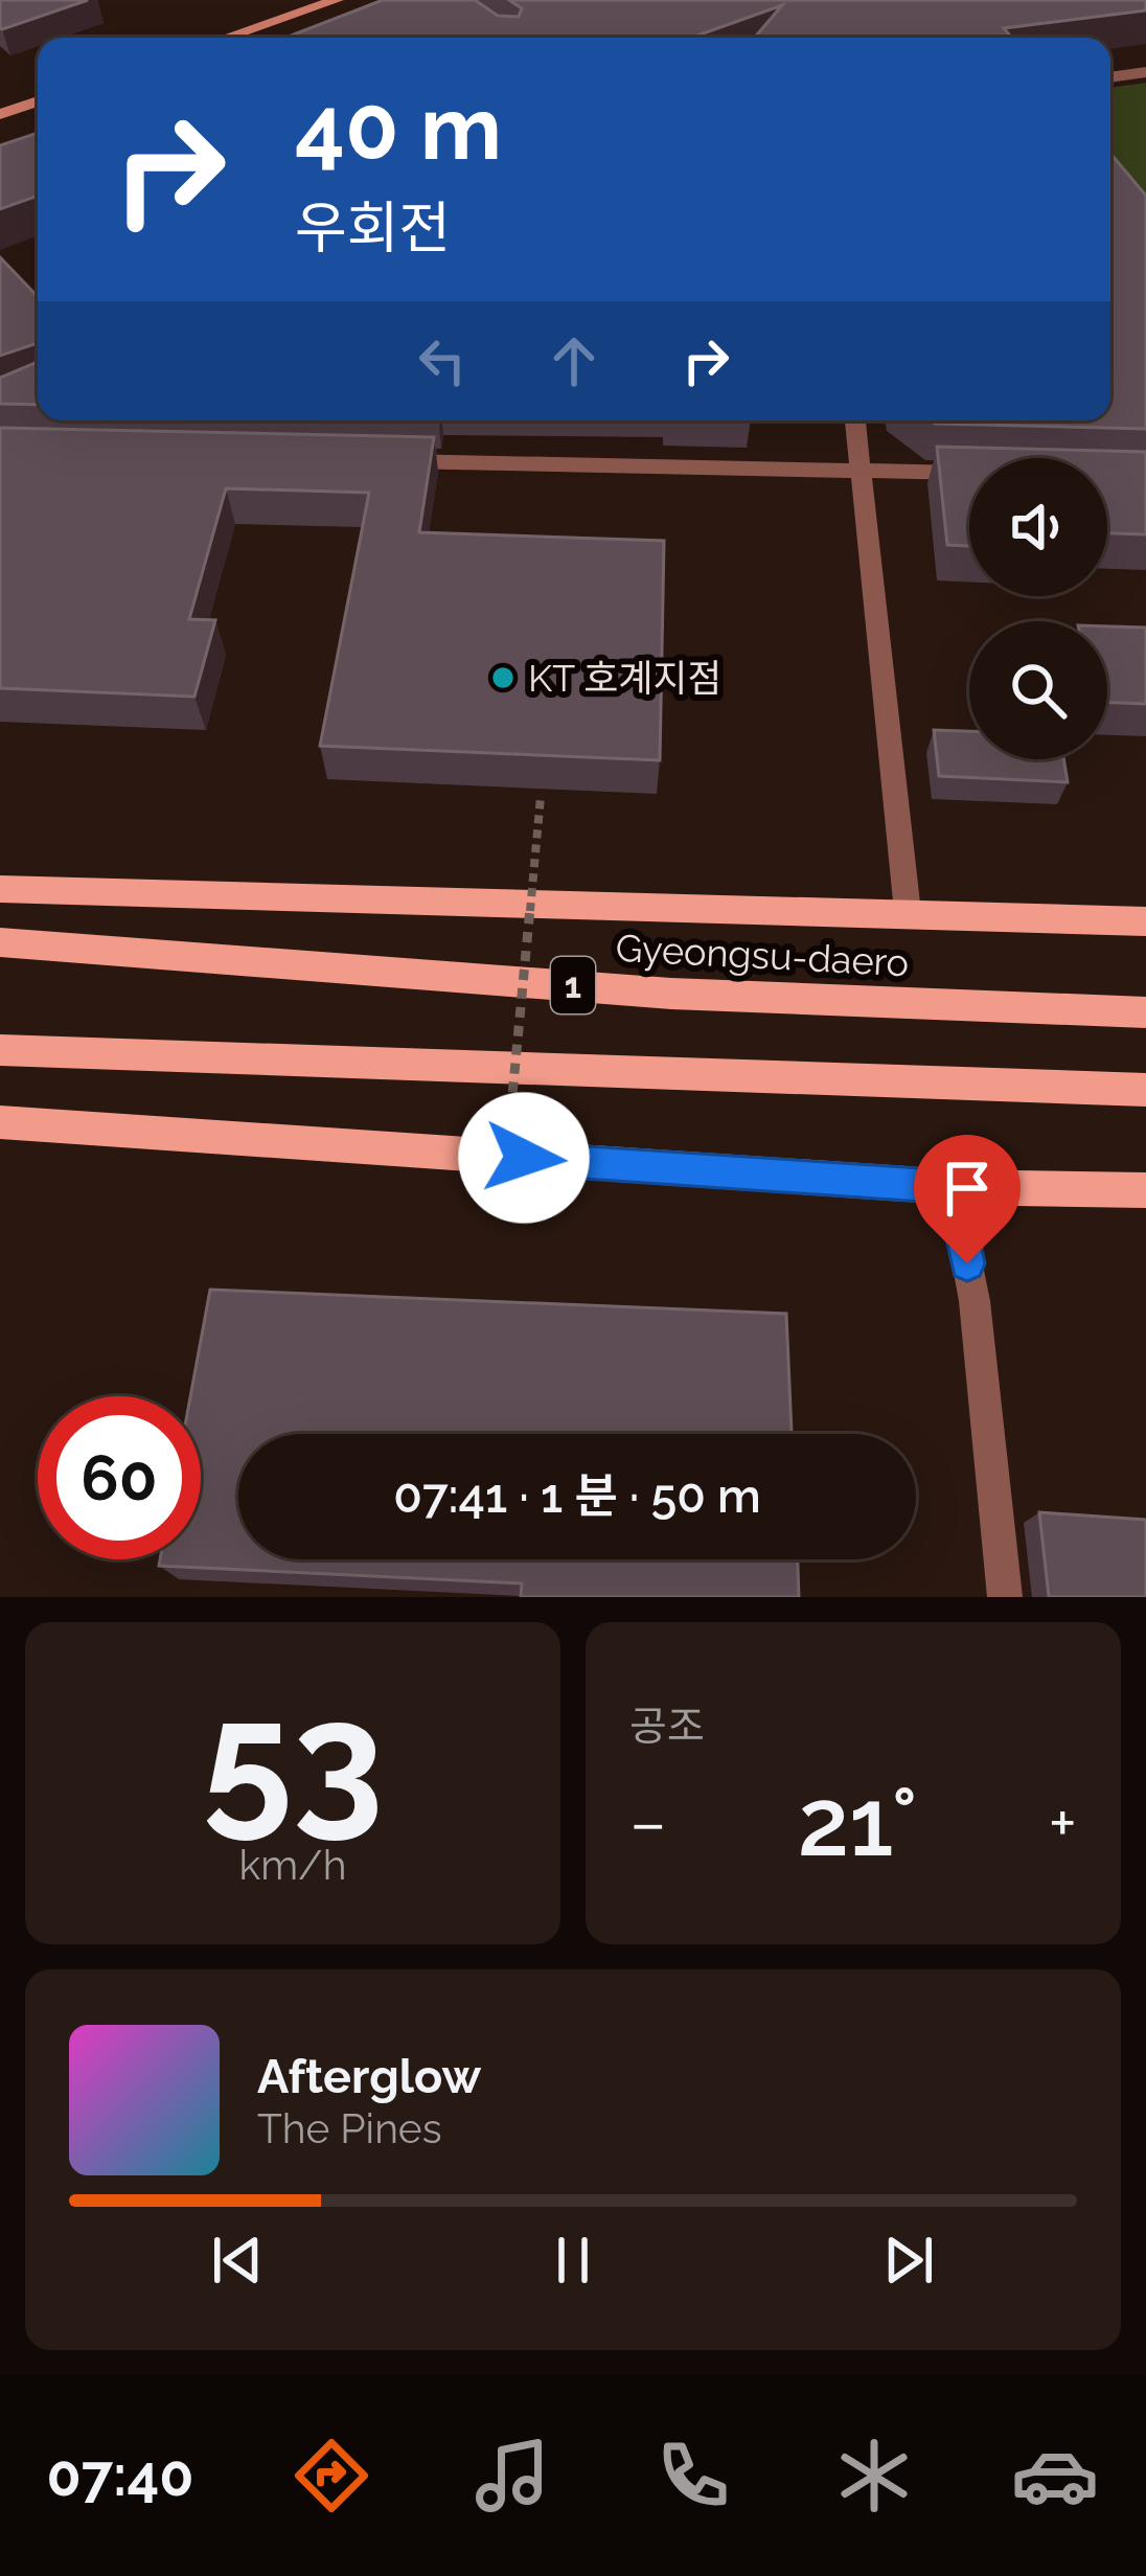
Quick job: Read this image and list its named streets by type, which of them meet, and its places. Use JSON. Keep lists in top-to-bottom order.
{
  "streets": {
    "main road": ["Gyeongsu-daero", "1"]
  },
  "places": ["KT 호계지점"],
  "page": {
    "turn": ["40 m", "우회전"],
    "limit": "60",
    "trip": "07:41 · 1 분 · 50 m",
    "tile": [
      ["53", "km/h"],
      "공조"
    ],
    "heat": ["−", "21°", "+"],
    "song": ["Afterglow", "The Pines"],
    "tabs": "07:40"
  }
}
